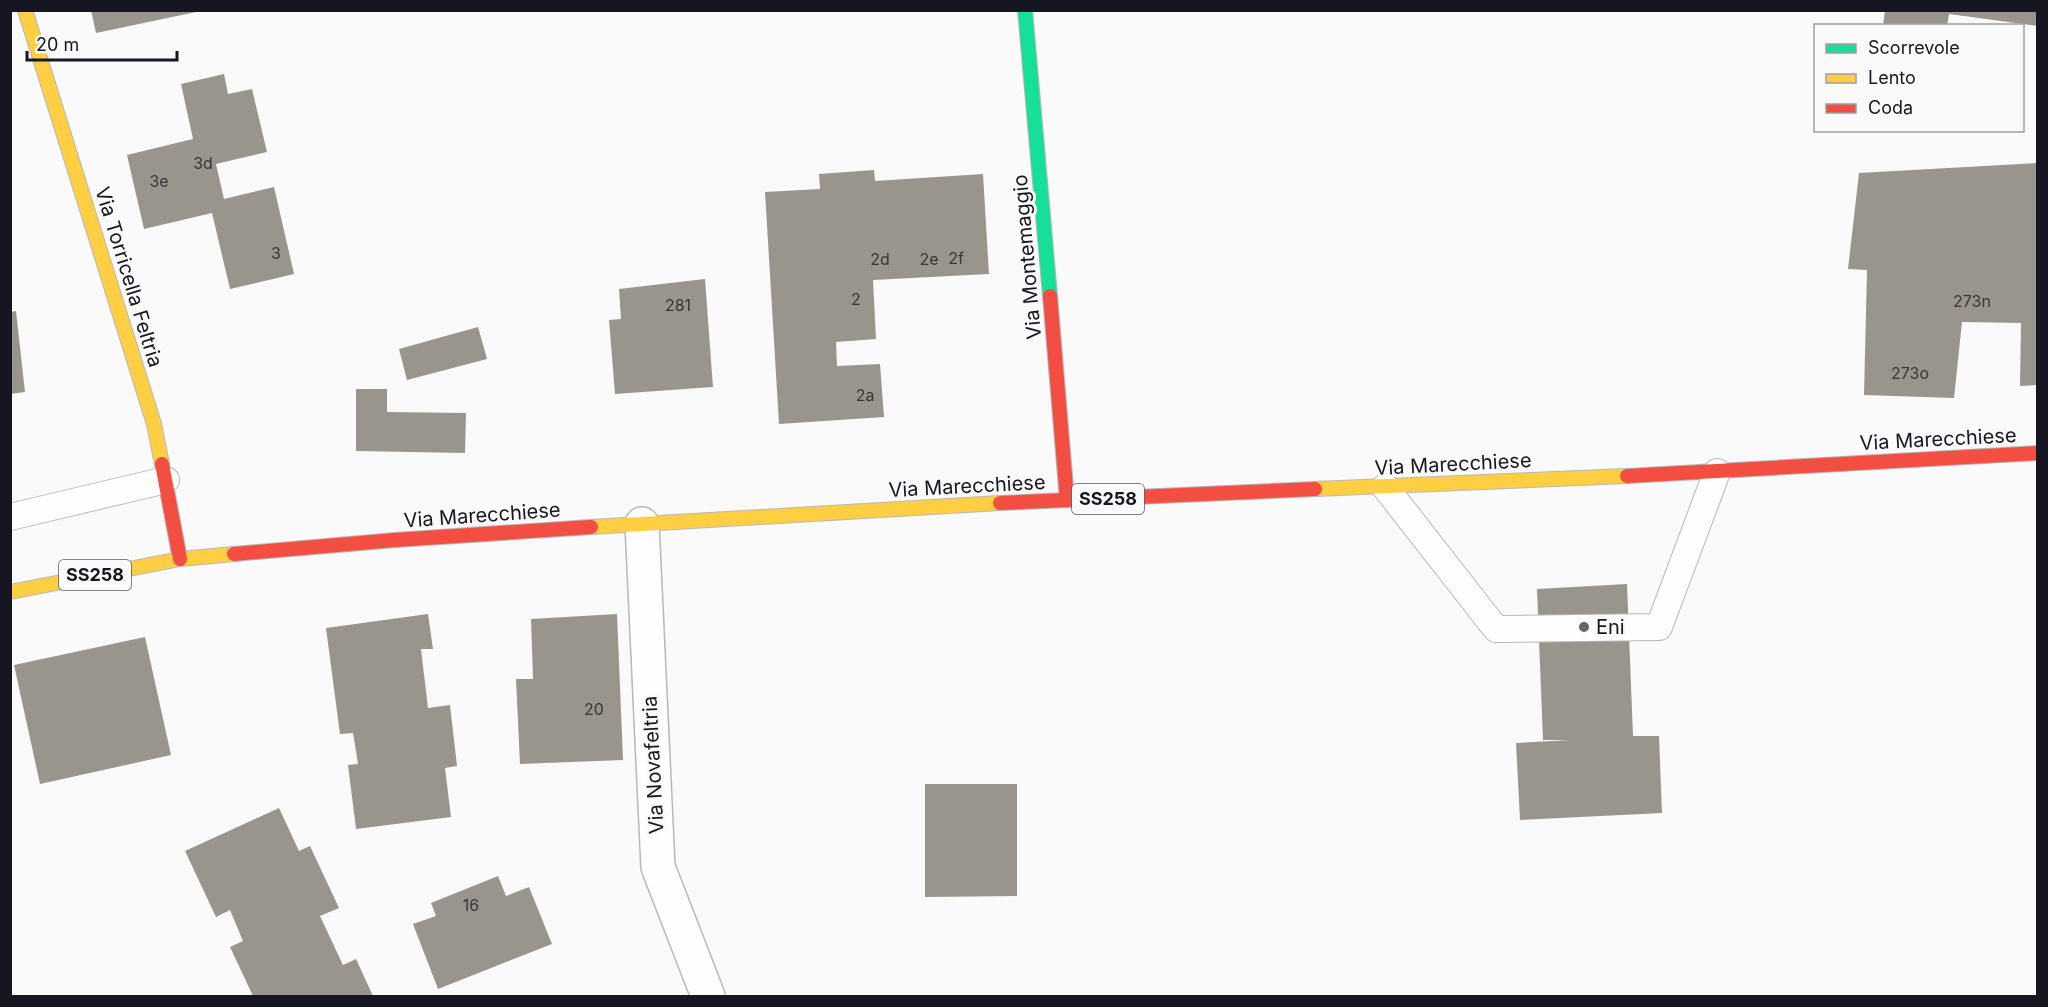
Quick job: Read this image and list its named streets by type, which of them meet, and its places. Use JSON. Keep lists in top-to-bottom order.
{
  "streets": {
    "main road": [
      "Via Montemaggio",
      "Via Torricella Feltria",
      "Via Marecchiese",
      "SS258"
    ],
    "street": ["Via Novafeltria"]
  },
  "crossings": [
    ["Via Montemaggio", "Via Marecchiese"],
    ["Via Torricella Feltria", "Via Marecchiese"],
    ["Via Marecchiese", "Via Novafeltria"]
  ],
  "places": ["Eni"],
  "house_numbers": [
    "3d",
    "3e",
    "3",
    "2f",
    "2d",
    "2e",
    "2",
    "273n",
    "281",
    "273o",
    "2a",
    "20",
    "16"
  ],
  "legend": ["Scorrevole", "Lento", "Coda"],
  "scale_bar": "20 m"
}
